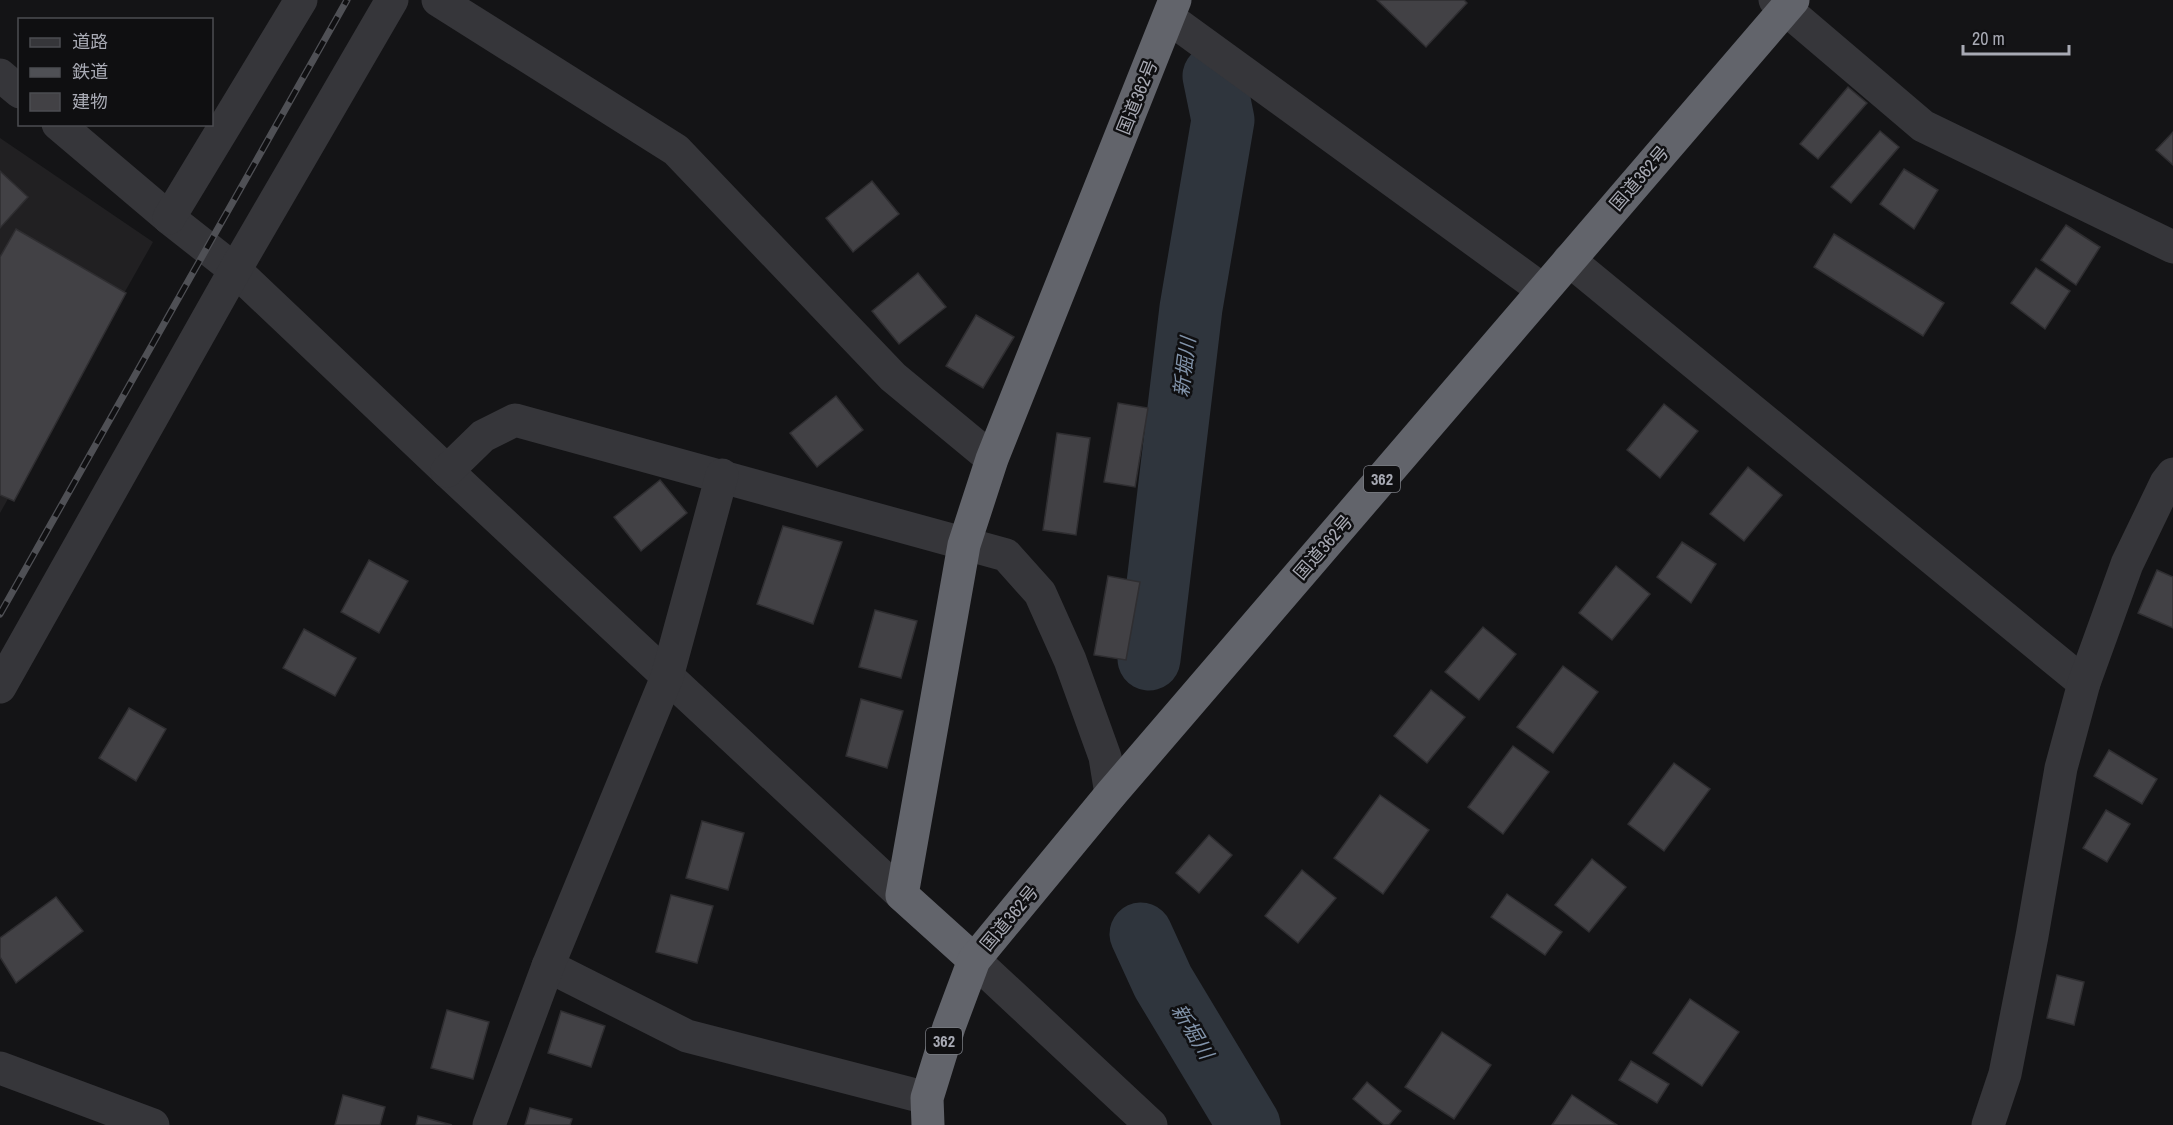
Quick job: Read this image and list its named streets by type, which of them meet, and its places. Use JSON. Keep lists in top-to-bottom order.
{
  "streets": {
    "highway": ["国道362号", "362"]
  },
  "water": ["新堀川"],
  "legend": ["道路", "鉄道", "建物"],
  "scale_bar": "20 m"
}
